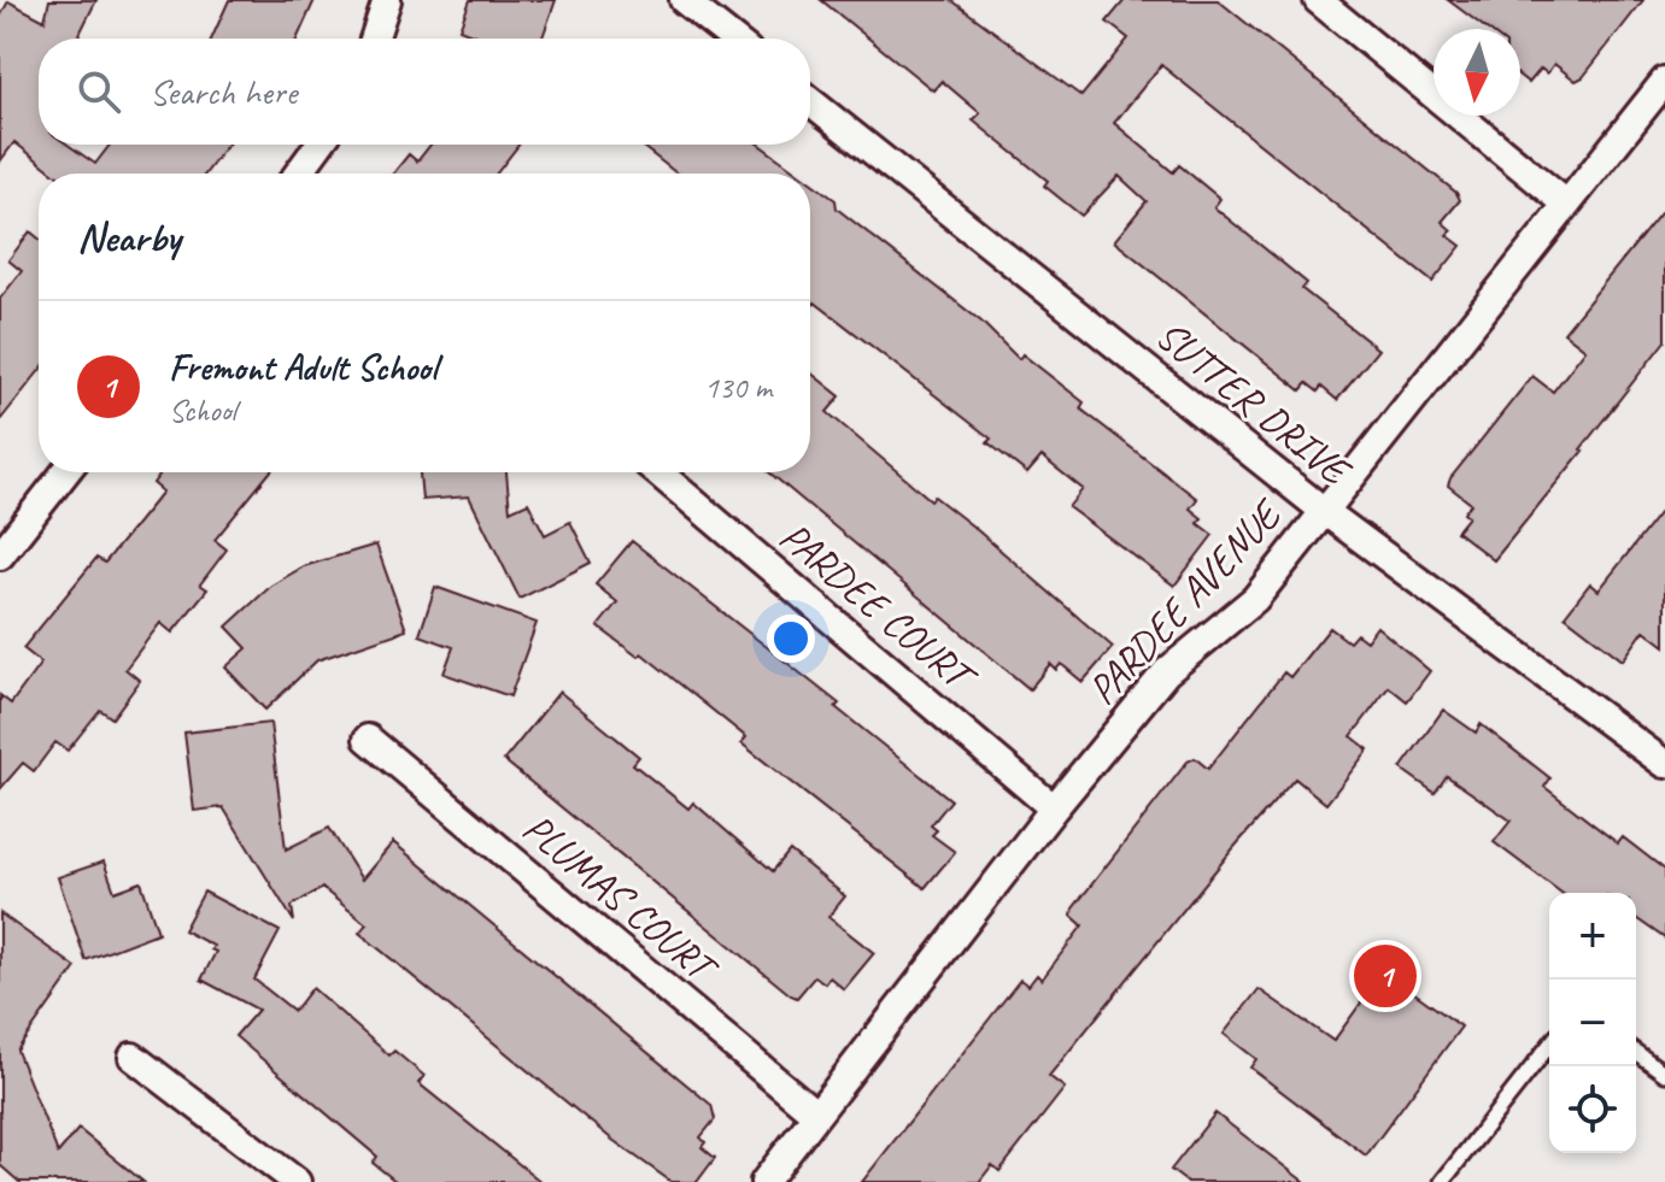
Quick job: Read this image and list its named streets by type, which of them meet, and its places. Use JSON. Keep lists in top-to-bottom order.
{
  "streets": {
    "street": [
      "SUTTER DRIVE",
      "PARDEE AVENUE",
      "PARDEE COURT",
      "PLUMAS COURT"
    ]
  },
  "crossings": [
    ["SUTTER DRIVE", "PARDEE AVENUE"],
    ["PARDEE AVENUE", "PARDEE COURT"],
    ["PARDEE AVENUE", "PLUMAS COURT"]
  ],
  "north": "bottom",
  "page": {
    "search": "Search here",
    "heading": "Nearby",
    "list": [
      {
        "mark": "1",
        "name": "Fremont Adult School",
        "note": "School",
        "value": "130 m"
      }
    ],
    "map_buttons": ["+", "−"],
    "pins": "1"
  }
}
